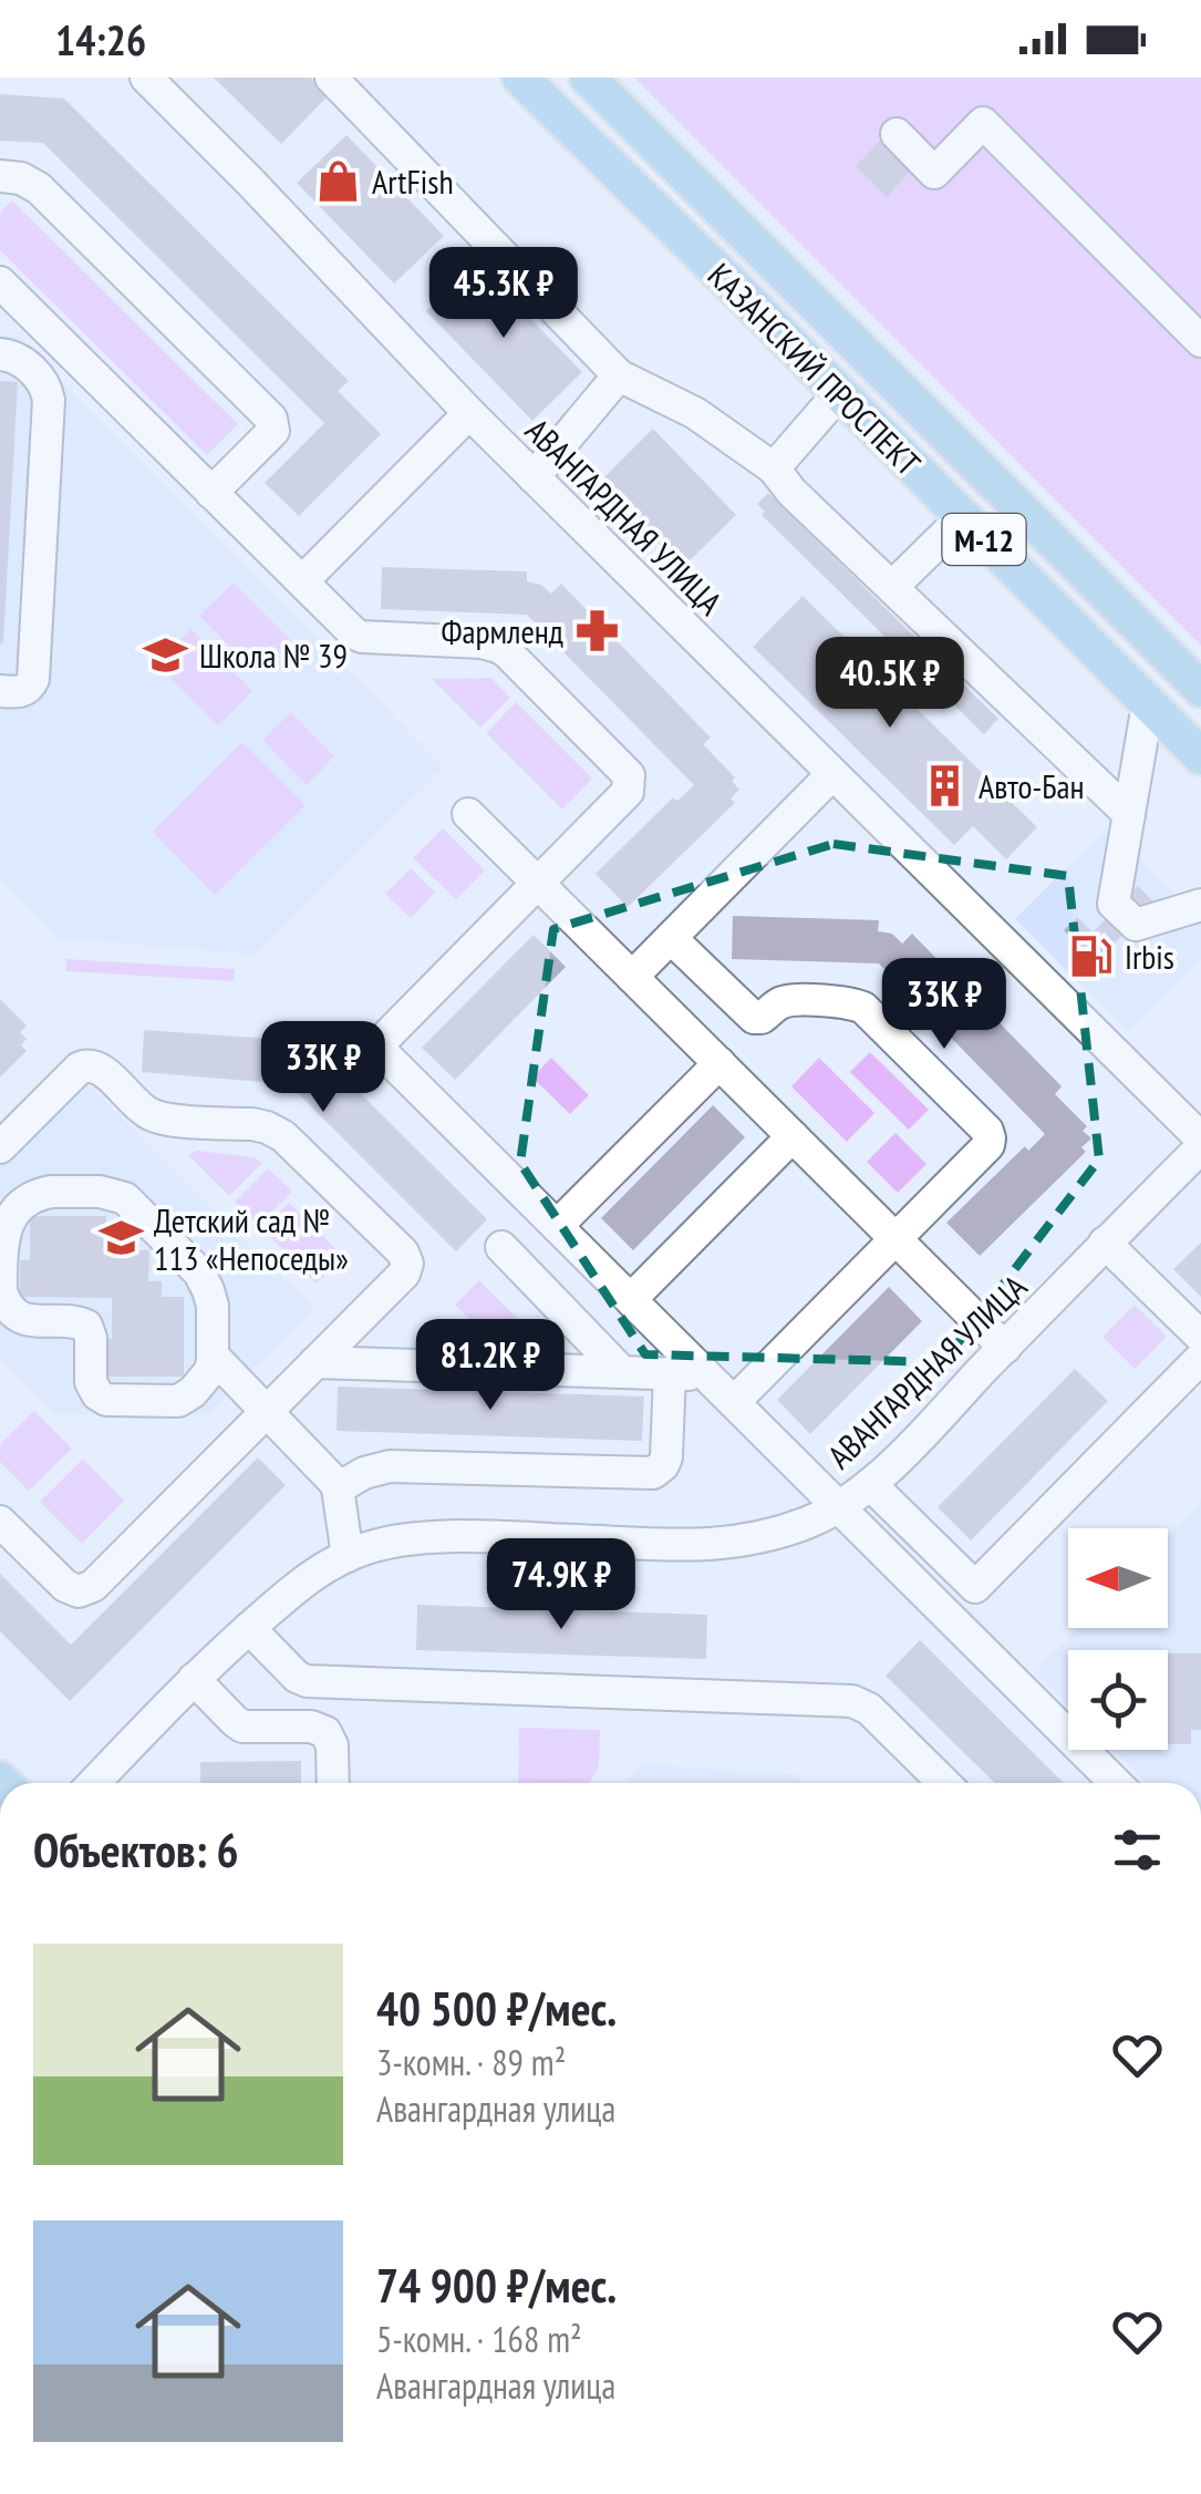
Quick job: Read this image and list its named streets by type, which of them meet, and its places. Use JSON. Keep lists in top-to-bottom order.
{
  "streets": {
    "main road": ["КАЗАНСКИЙ ПРОСПЕКТ", "М-12"],
    "street": ["АВАНГАРДНАЯ УЛИЦА"]
  },
  "places": {
    "shop": ["ArtFish"],
    "pharmacy": ["Фармленд"],
    "school or university": ["Школа № 39", "Детский сад № 113 «Непоседы»"],
    "building": ["Авто-Бан"],
    "fuel station": ["Irbis"]
  },
  "north": "left",
  "page": {
    "status": "14:26",
    "price": [
      "45.3K ₽",
      "40.5K ₽",
      "33K ₽",
      "33K ₽",
      "81.2K ₽",
      "74.9K ₽"
    ],
    "heading": "Объектов: 6",
    "list": [
      {
        "name": "40 500 ₽/мес.",
        "note": "3-комн. · 89 m² · Авангардная улица"
      },
      {
        "name": "74 900 ₽/мес.",
        "note": "5-комн. · 168 m² · Авангардная улица"
      }
    ]
  }
}
